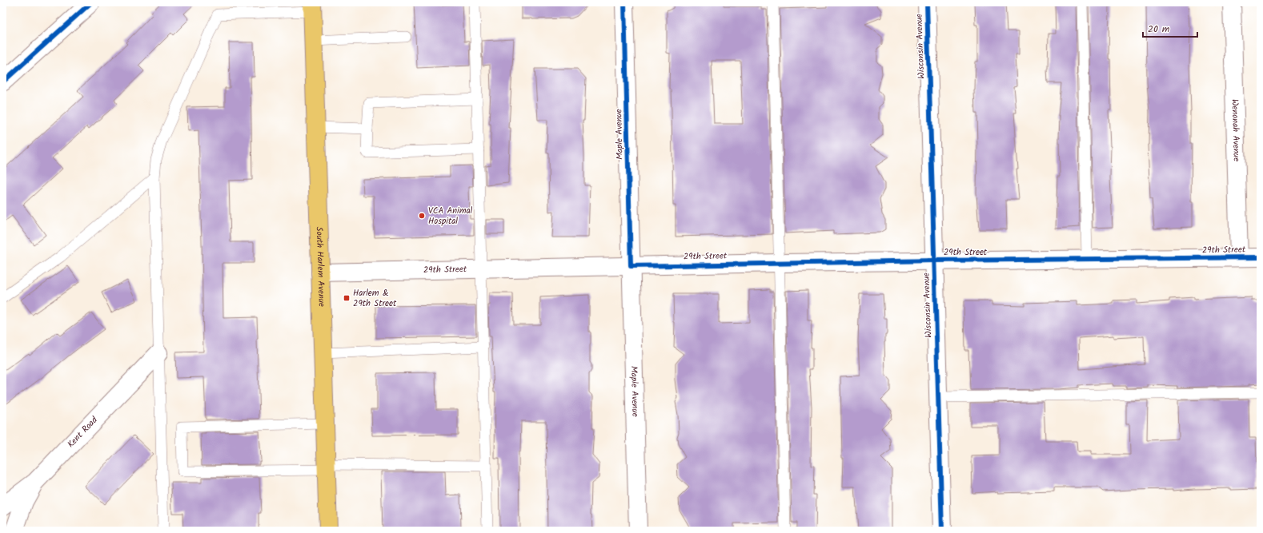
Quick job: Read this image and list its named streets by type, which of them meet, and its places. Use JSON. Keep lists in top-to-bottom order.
{
  "streets": {
    "main road": ["South Harlem Avenue"],
    "street": [
      "Wisconsin Avenue",
      "Wenonah Avenue",
      "Maple Avenue",
      "29th Street",
      "Kent Road"
    ]
  },
  "crossings": [
    ["Wisconsin Avenue", "29th Street"],
    ["Wenonah Avenue", "29th Street"],
    ["Maple Avenue", "29th Street"],
    ["29th Street", "South Harlem Avenue"]
  ],
  "places": {
    "other": ["VCA Animal Hospital"],
    "transit": ["Harlem & 29th Street"]
  },
  "scale_bar": "20 m"
}
